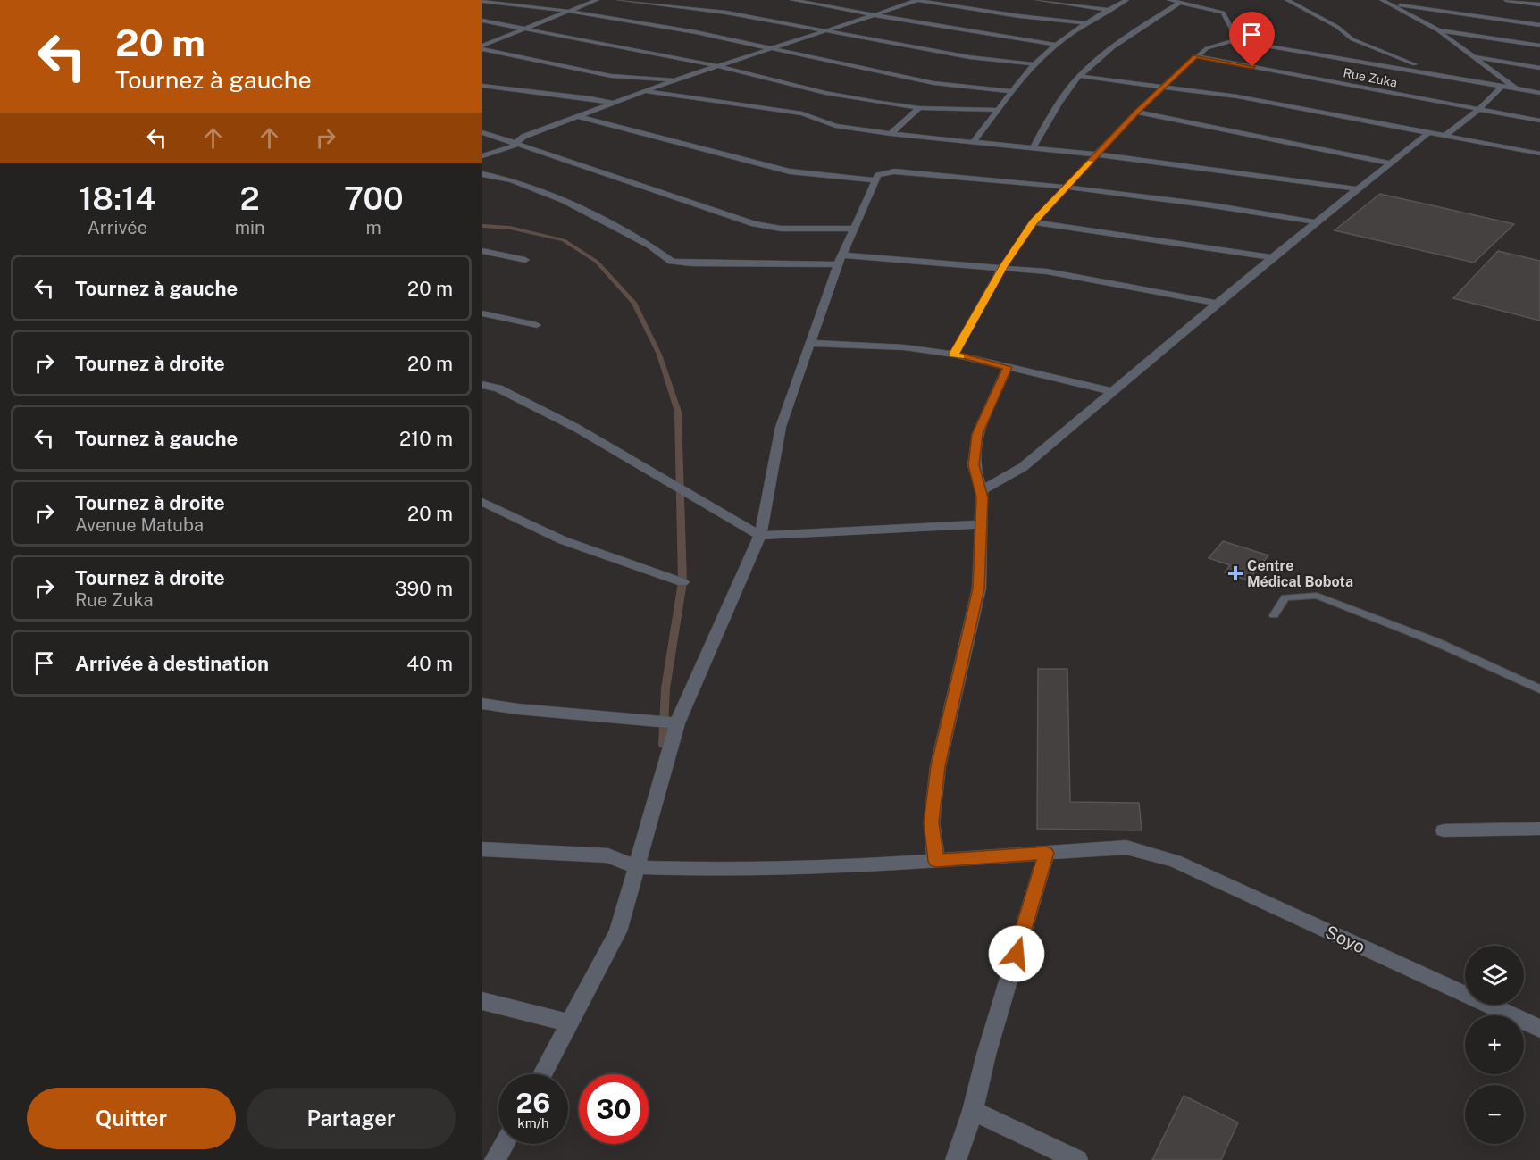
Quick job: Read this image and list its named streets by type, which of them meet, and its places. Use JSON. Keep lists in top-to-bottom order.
{
  "streets": {
    "street": ["Rue Zuka", "Soyo"]
  },
  "places": {
    "health": ["Centre Médical Bobota"]
  },
  "page": {
    "turn": ["20 m", "Tournez à gauche"],
    "eta": [
      "18:14",
      "Arrivée",
      "2",
      "min",
      "700",
      "m"
    ],
    "list": [
      {
        "name": "Tournez à gauche",
        "value": "20 m"
      },
      {
        "name": "Tournez à droite",
        "value": "20 m"
      },
      {
        "name": "Tournez à gauche",
        "value": "210 m"
      },
      {
        "name": "Tournez à droite",
        "note": "Avenue Matuba",
        "value": "20 m"
      },
      {
        "name": "Tournez à droite",
        "note": "Rue Zuka",
        "value": "390 m"
      },
      {
        "name": "Arrivée à destination",
        "value": "40 m"
      }
    ],
    "map_buttons": ["+", "−"],
    "speed": "26 km/h",
    "limit": "30",
    "buttons": ["Quitter", "Partager"]
  }
}
